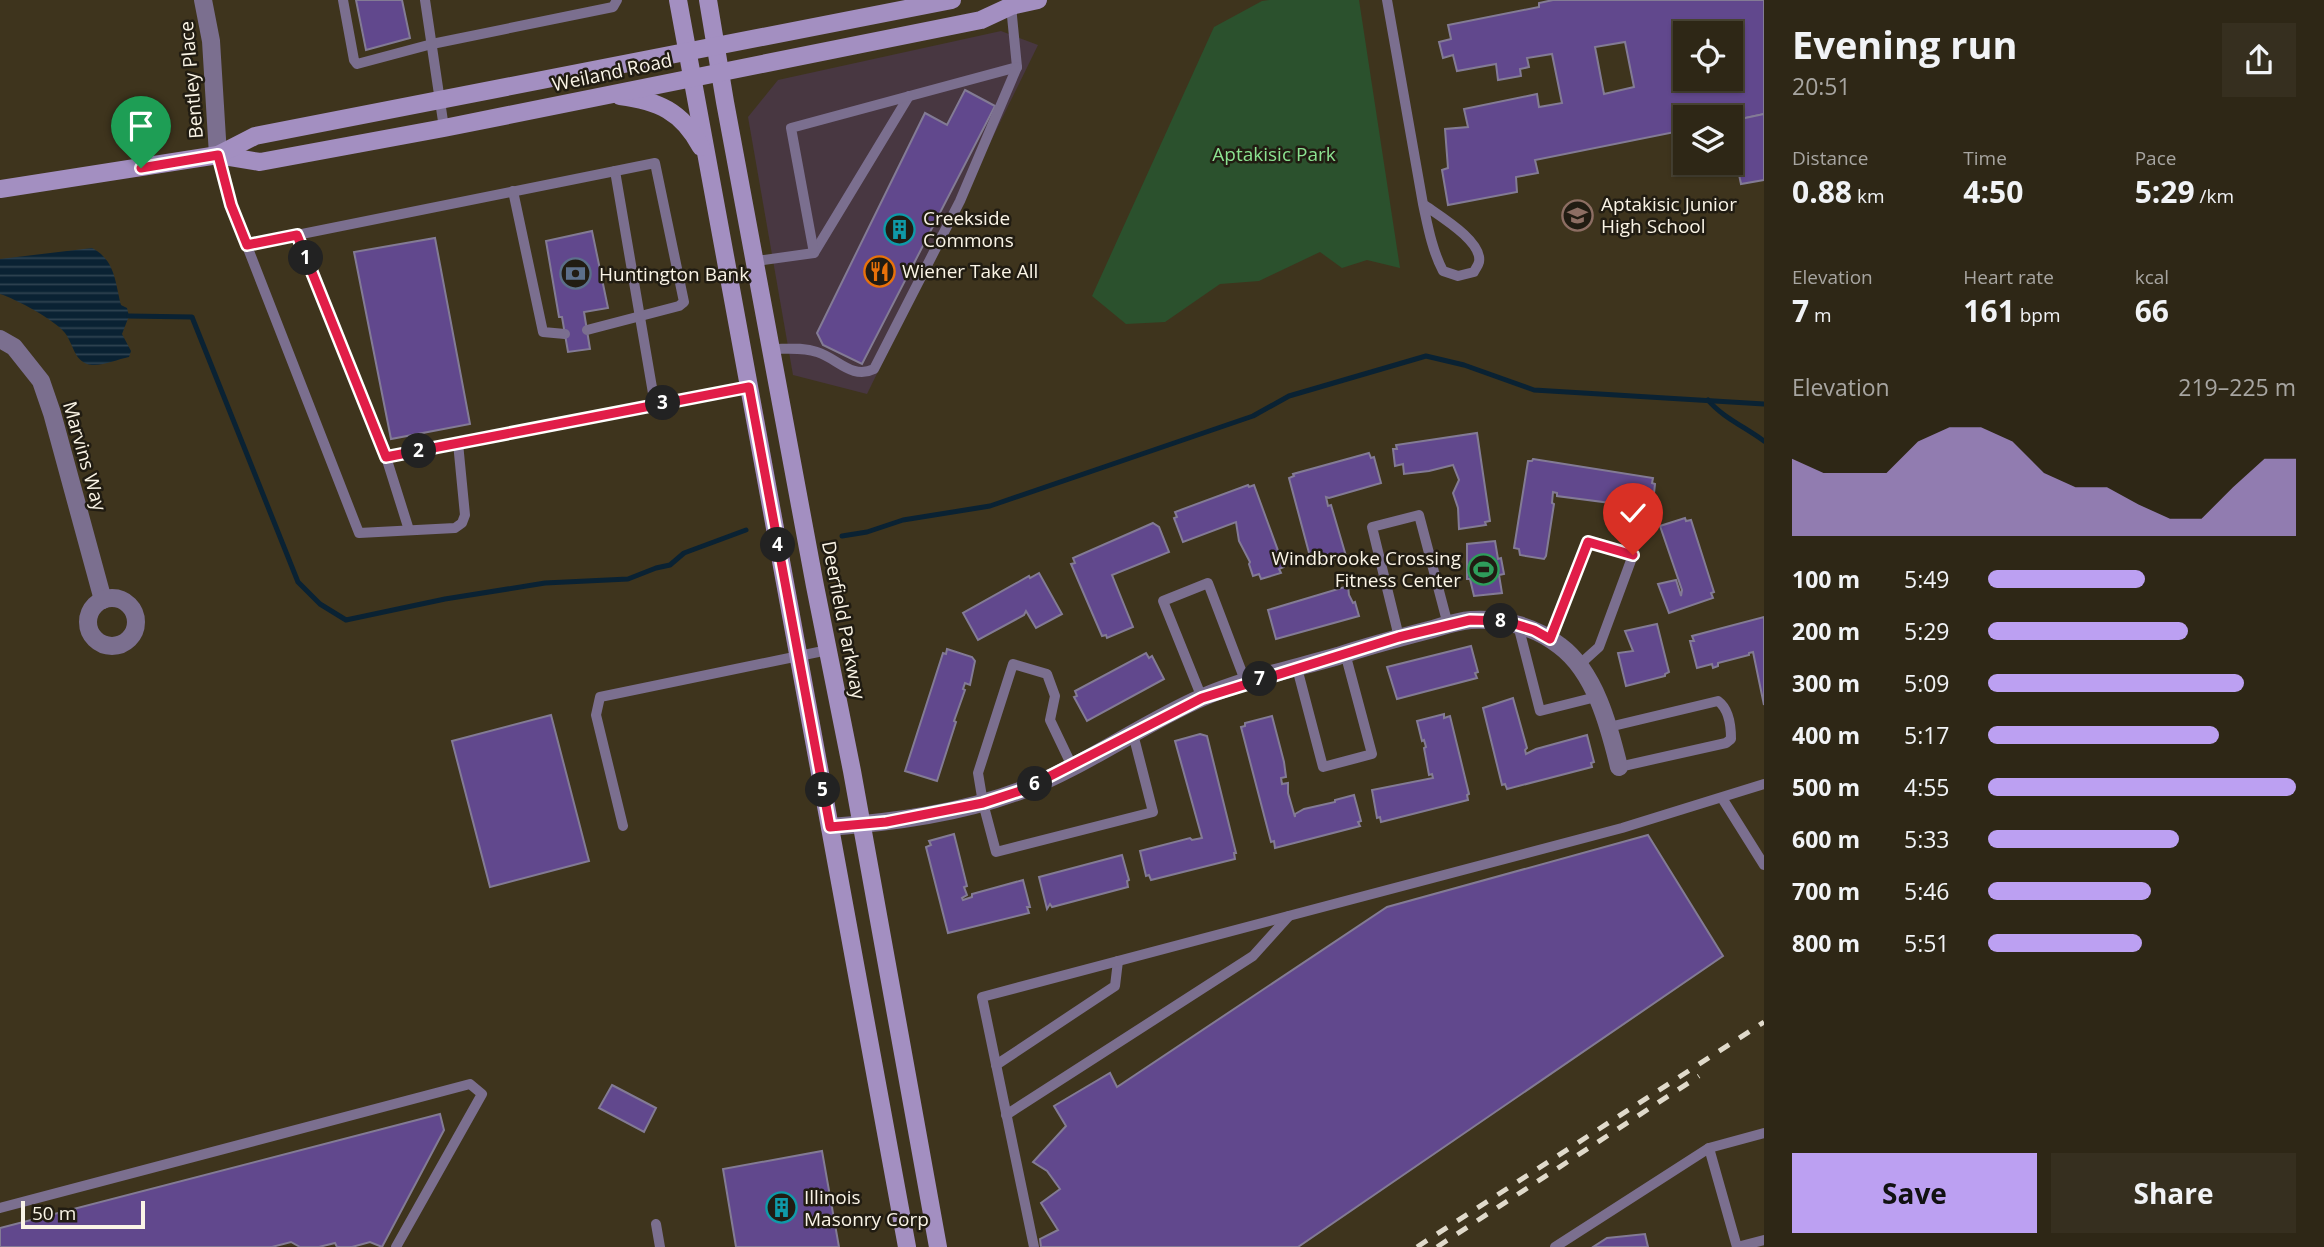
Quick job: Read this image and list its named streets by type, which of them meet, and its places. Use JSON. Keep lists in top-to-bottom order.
{
  "streets": {
    "main road": ["Weiland Road", "Deerfield Parkway"],
    "street": ["Bentley Place", "Marvins Way"]
  },
  "crossings": [
    ["Weiland Road", "Bentley Place"],
    ["Weiland Road", "Deerfield Parkway"]
  ],
  "parks": ["Aptakisic Park"],
  "places": {
    "school or university": ["Aptakisic Junior High School"],
    "building": ["Creekside Commons", "Illinois Masonry Corp"],
    "restaurant": ["Wiener Take All"],
    "bank": ["Huntington Bank"],
    "sports": ["Windbrooke Crossing Fitness Center"]
  },
  "scale_bar": "50 m",
  "page": {
    "heading": ["Evening run", "20:51"],
    "stats": [
      ["Distance", "0.88 km"],
      ["Time", "4:50"],
      ["Pace", "5:29 /km"],
      ["Elevation", "7 m"],
      ["Heart rate", "161 bpm"],
      ["kcal", "66"]
    ],
    "pins": [
      "1",
      "3",
      "2",
      "4",
      "8",
      "7",
      "6",
      "5"
    ],
    "chart": ["Elevation", "219–225 m"],
    "list": [
      {
        "name": "100 m",
        "note": "5:49"
      },
      {
        "name": "200 m",
        "note": "5:29"
      },
      {
        "name": "300 m",
        "note": "5:09"
      },
      {
        "name": "400 m",
        "note": "5:17"
      },
      {
        "name": "500 m",
        "note": "4:55"
      },
      {
        "name": "600 m",
        "note": "5:33"
      },
      {
        "name": "700 m",
        "note": "5:46"
      },
      {
        "name": "800 m",
        "note": "5:51"
      }
    ],
    "buttons": ["Save", "Share"],
    "scale": "50 m"
  }
}
